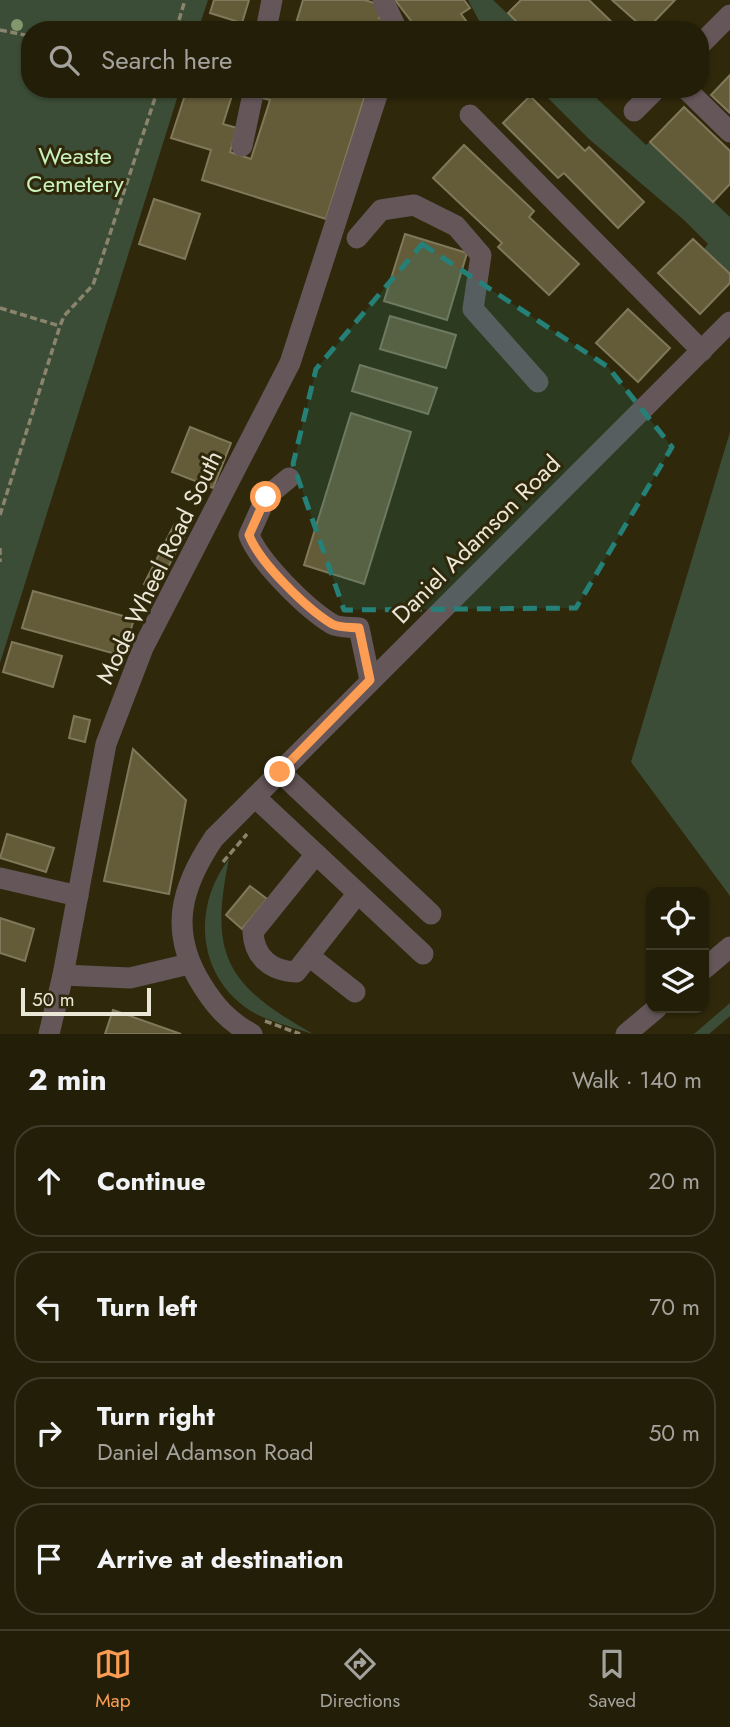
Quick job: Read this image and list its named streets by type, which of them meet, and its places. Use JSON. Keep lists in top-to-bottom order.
{
  "streets": {
    "street": ["Daniel Adamson Road", "Mode Wheel Road South"]
  },
  "parks": ["Weaste Cemetery"],
  "scale_bar": "50 m",
  "page": {
    "search": "Search here",
    "scale": "50 m",
    "heading": ["2 min", "Walk · 140 m"],
    "list": [
      ["Continue", "20 m"],
      ["Turn left", "70 m"],
      ["Turn right", "Daniel Adamson Road", "50 m"],
      "Arrive at destination"
    ],
    "nav": ["Map", "Directions", "Saved"]
  }
}
